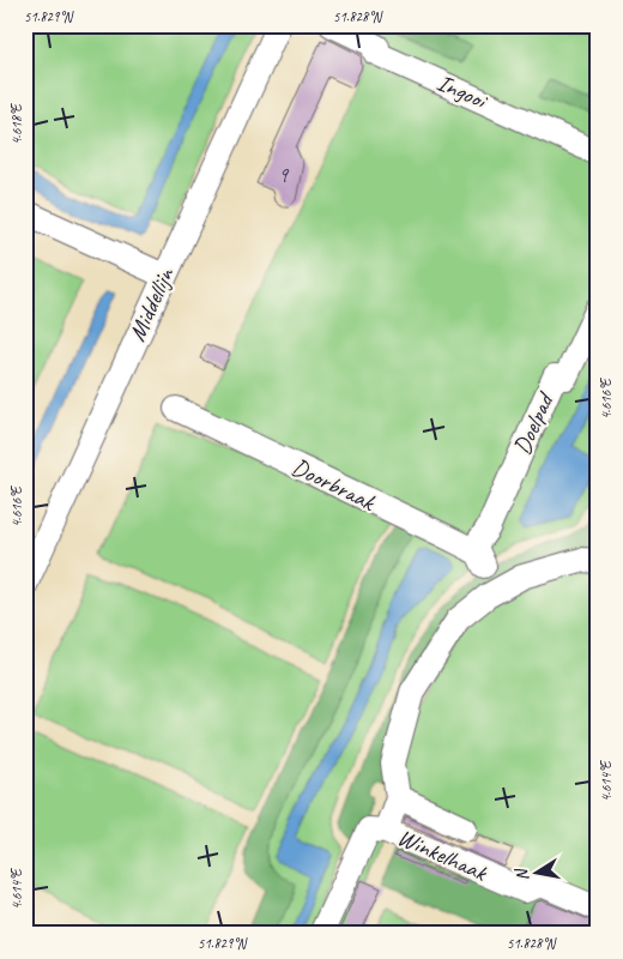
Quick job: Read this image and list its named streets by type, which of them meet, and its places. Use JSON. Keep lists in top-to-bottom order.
{
  "streets": {
    "street": [
      "Ingooi",
      "Middellijn",
      "Doelpad",
      "Doorbraak",
      "Winkelhaak"
    ]
  },
  "crossings": [
    ["Doelpad", "Doorbraak"]
  ],
  "house_numbers": ["9"],
  "north": "left",
  "coordinates": [
    "51.829°N",
    "51.828°N",
    "4.618°E",
    "4.616°E",
    "4.614°E"
  ]
}
